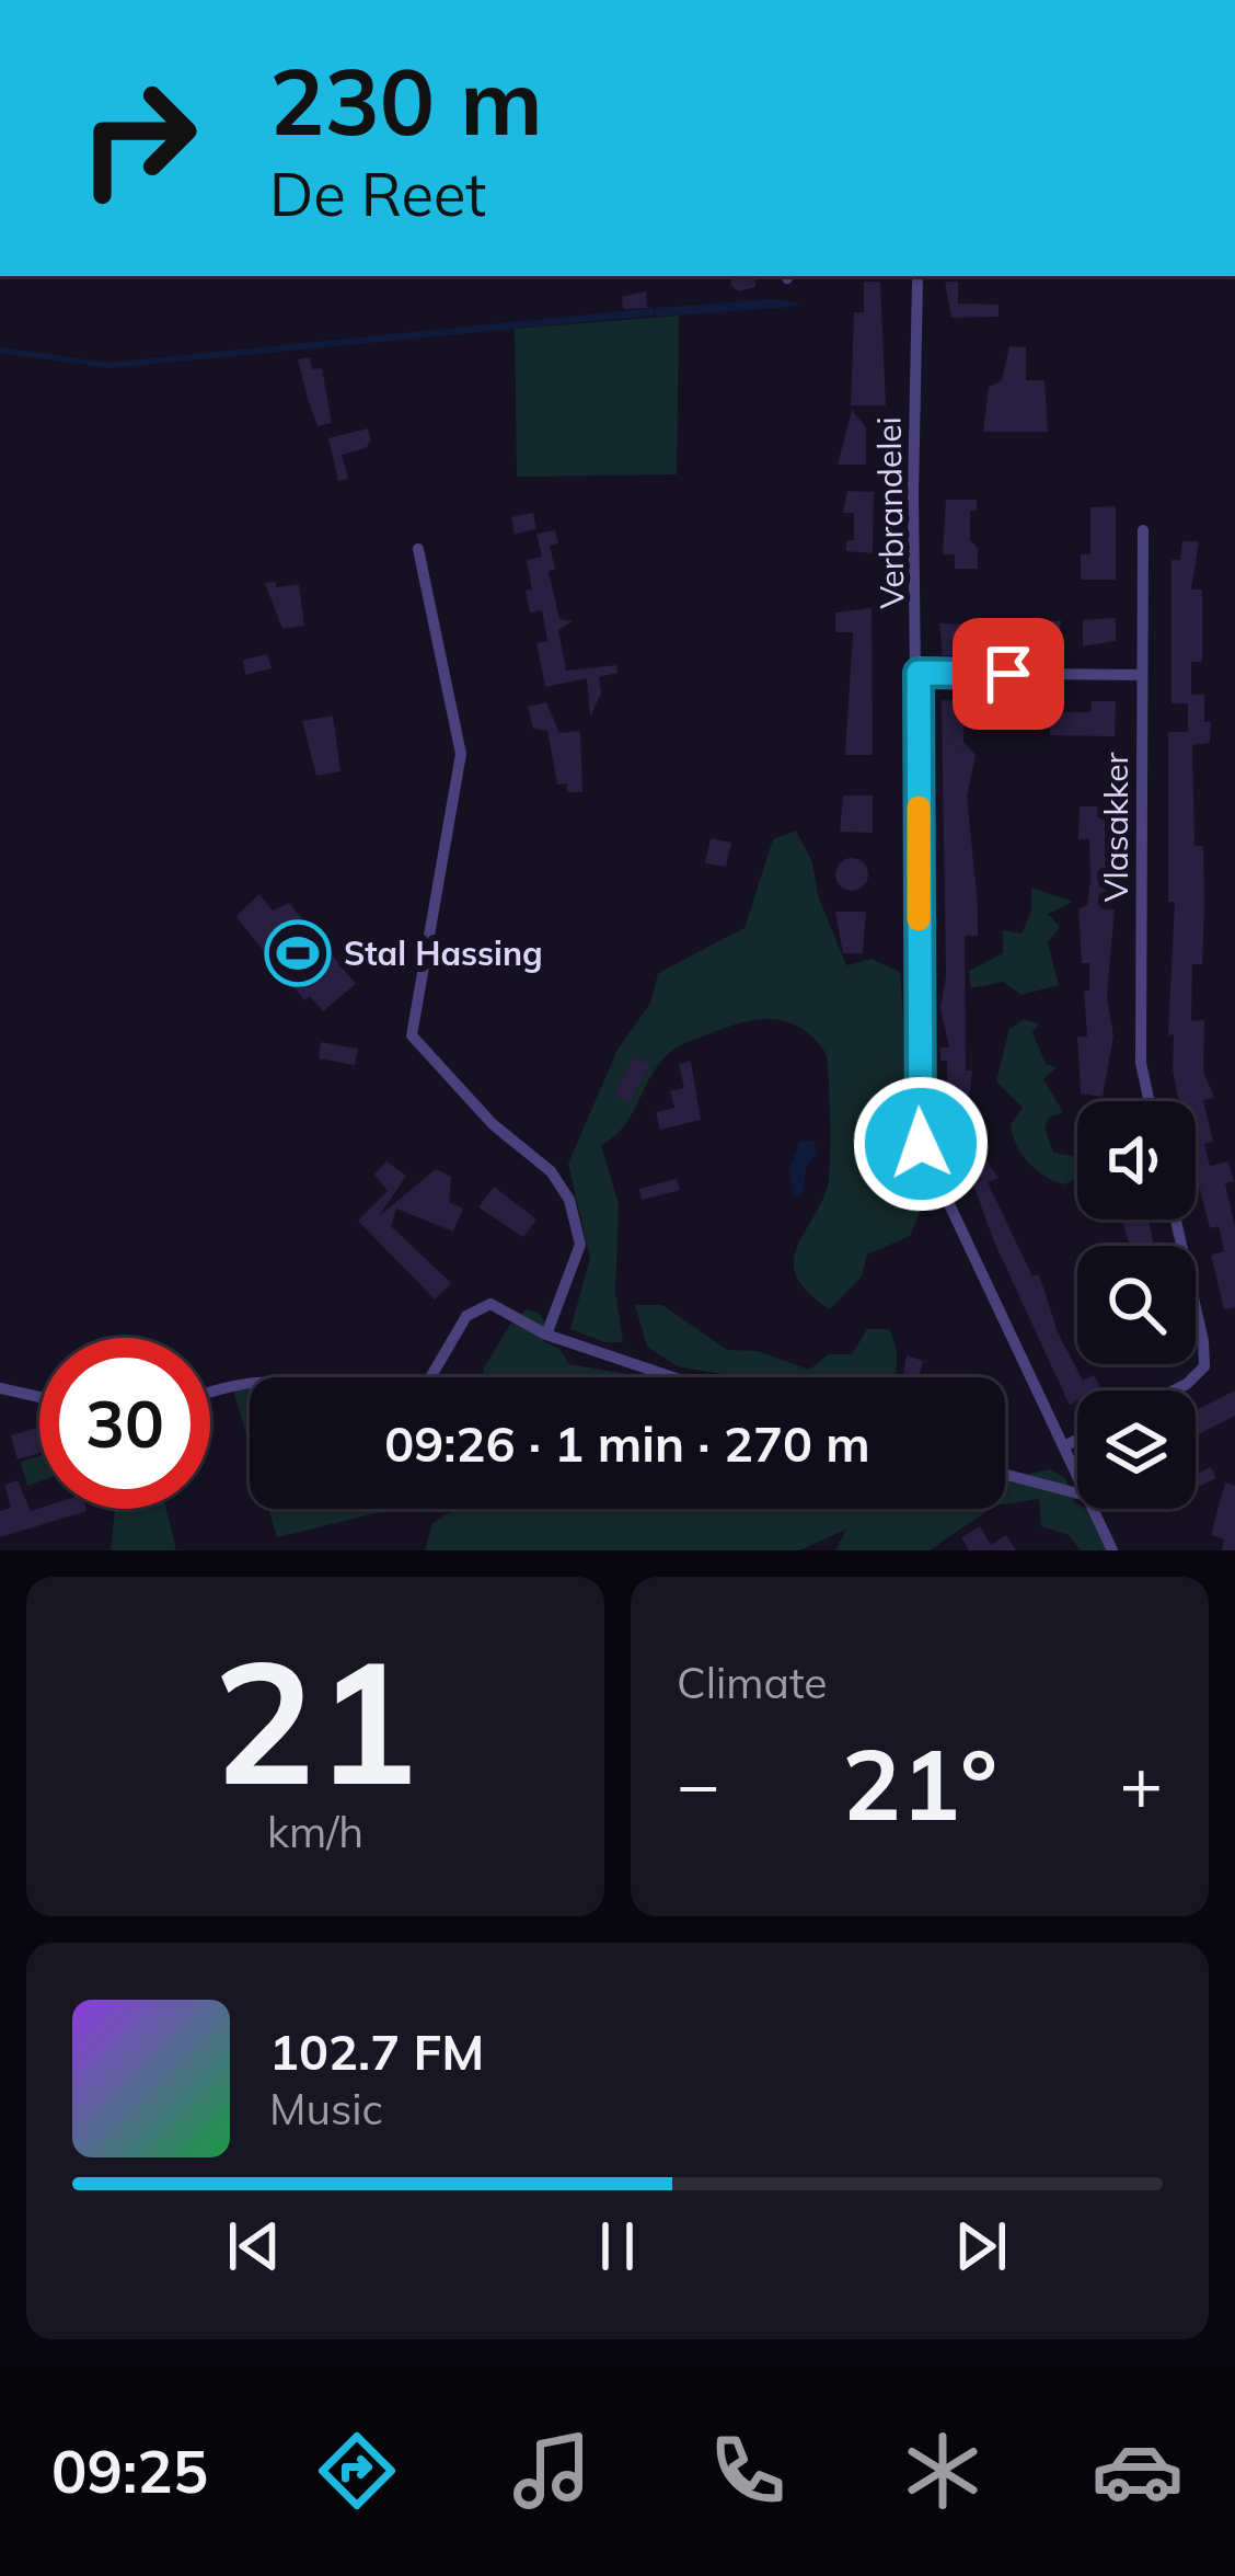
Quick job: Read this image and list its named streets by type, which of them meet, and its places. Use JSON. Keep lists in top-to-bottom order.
{
  "streets": {
    "street": ["Verbrandelei", "Vlasakker"]
  },
  "places": {
    "sports": ["Stal Hassing"]
  },
  "page": {
    "turn": ["230 m", "De Reet"],
    "limit": "30",
    "trip": "09:26 · 1 min · 270 m",
    "tile": [
      ["21", "km/h"],
      "Climate"
    ],
    "heat": ["−", "21°", "+"],
    "song": ["102.7 FM", "Music"],
    "tabs": "09:25"
  }
}
